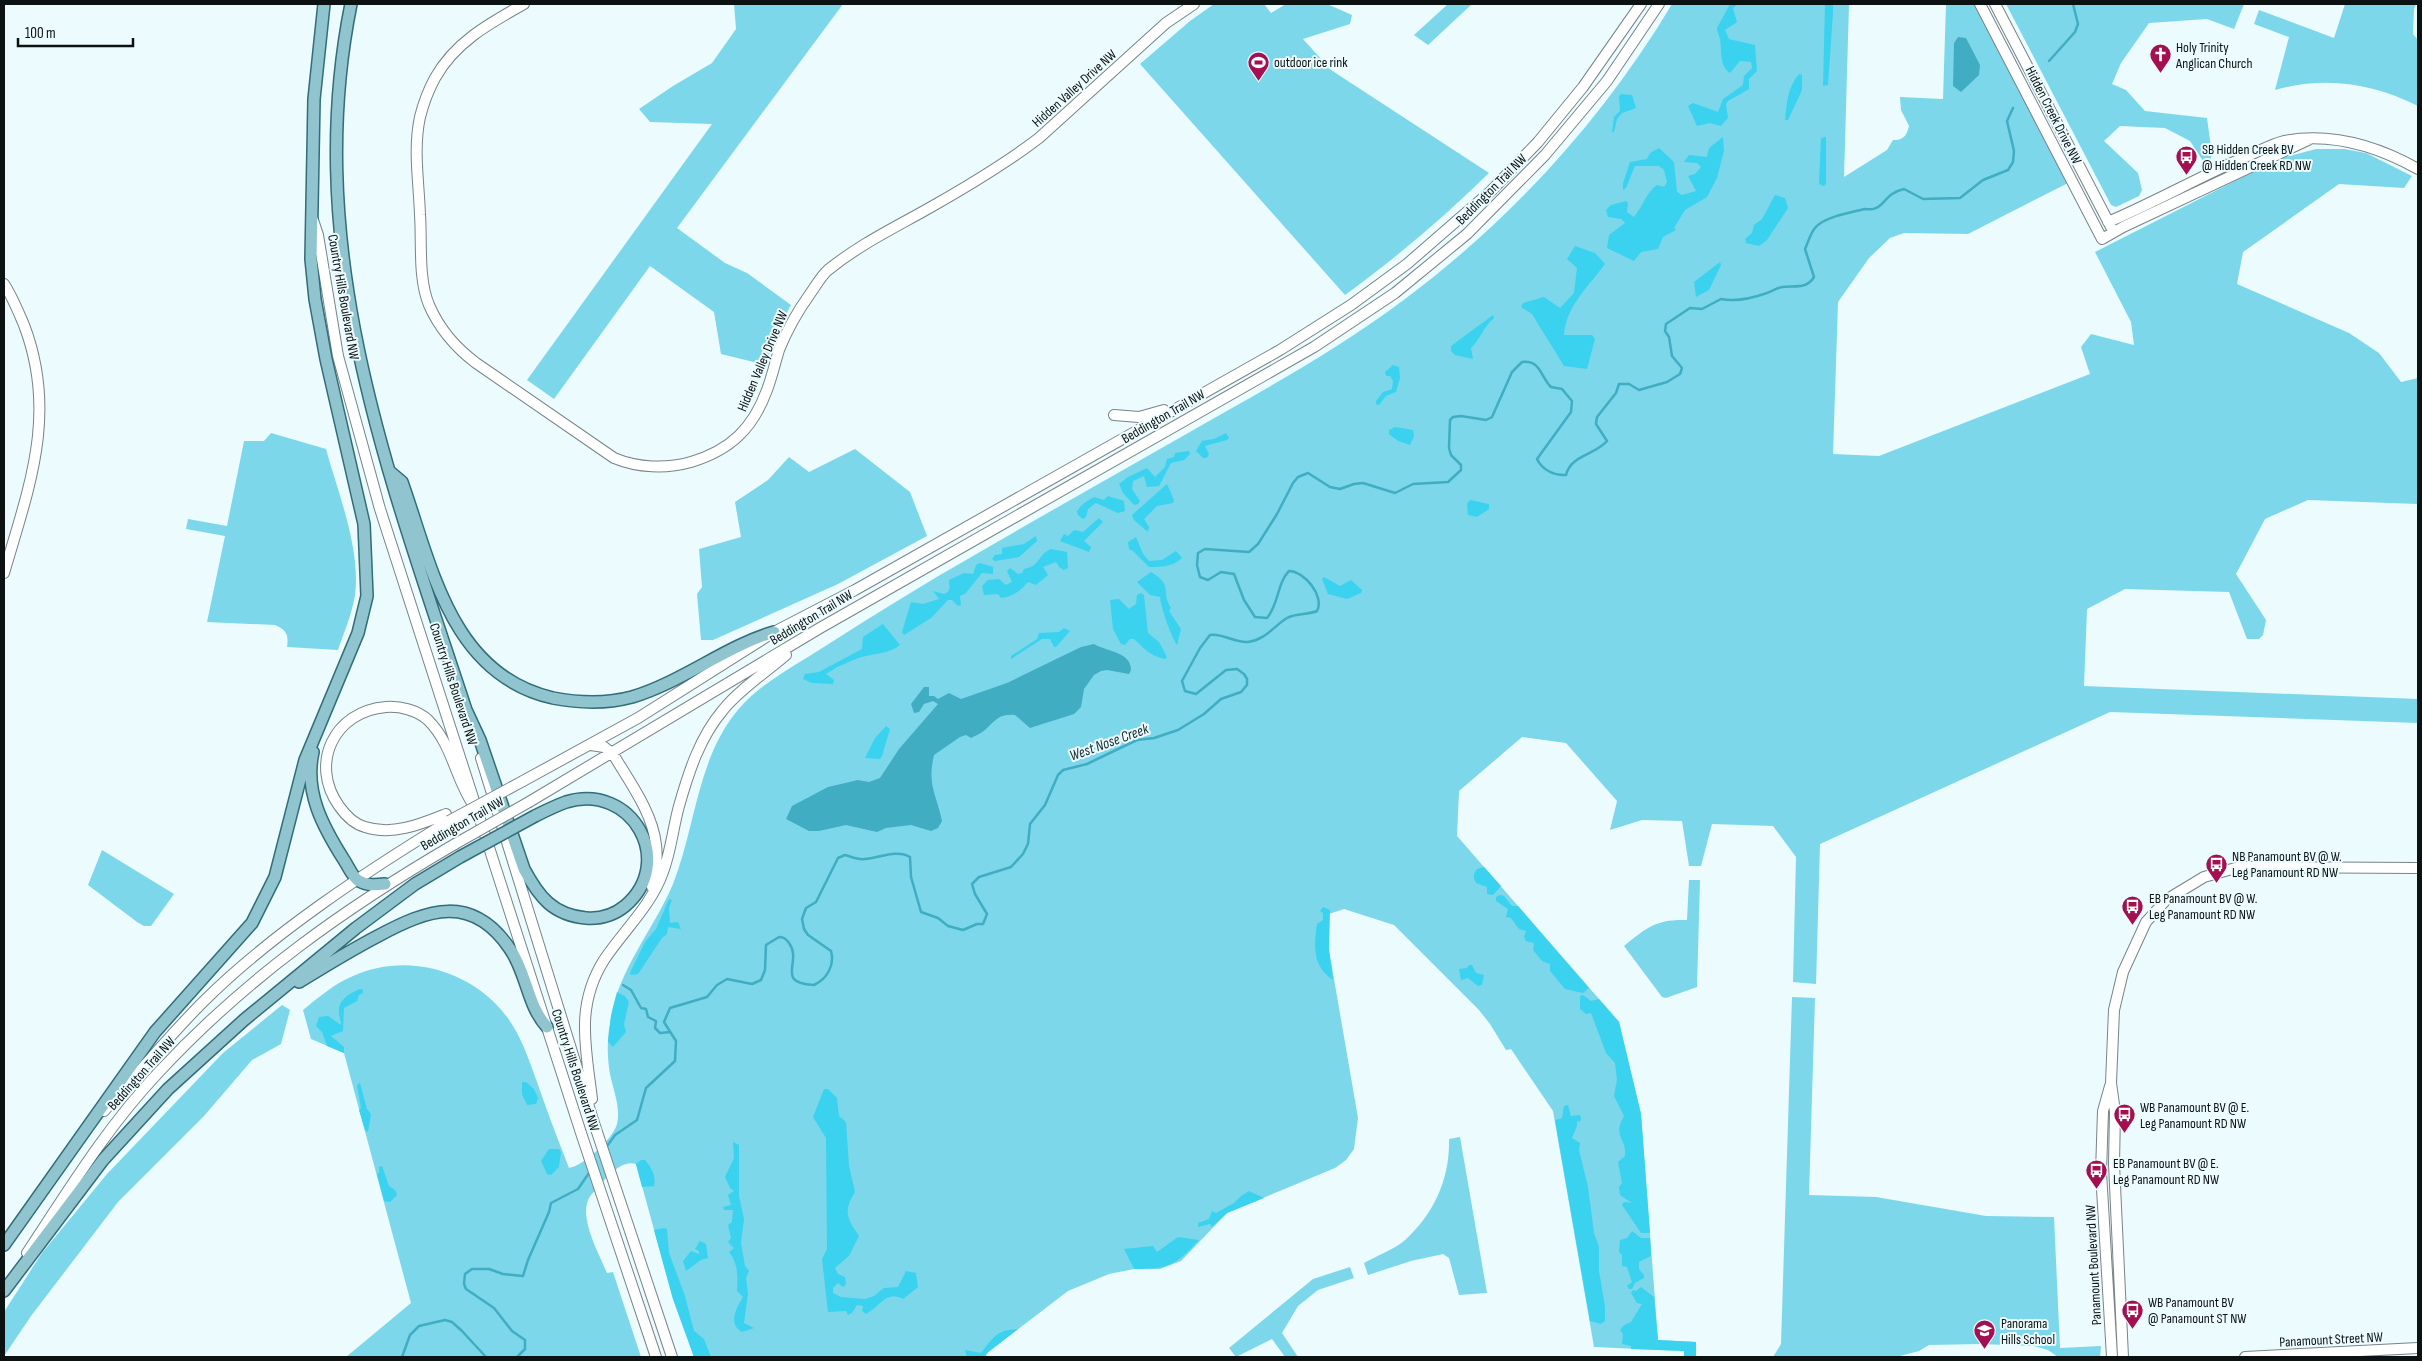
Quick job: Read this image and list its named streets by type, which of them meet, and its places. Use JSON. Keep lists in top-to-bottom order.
{
  "streets": {
    "main road": [
      "Hidden Valley Drive NW",
      "Hidden Creek Drive NW",
      "Beddington Trail NW",
      "Country Hills Boulevard NW",
      "Panamount Boulevard NW",
      "Panamount Street NW"
    ]
  },
  "water": ["West Nose Creek"],
  "places": {
    "church": ["Holy Trinity Anglican Church"],
    "sports": ["outdoor ice rink"],
    "bus stop": [
      "SB Hidden Creek BV @ Hidden Creek RD NW",
      "NB Panamount BV @ W. Leg Panamount RD NW",
      "EB Panamount BV @ W. Leg Panamount RD NW",
      "WB Panamount BV @ E. Leg Panamount RD NW",
      "EB Panamount BV @ E. Leg Panamount RD NW",
      "WB Panamount BV @ Panamount ST NW"
    ],
    "school or university": ["Panorama Hills School"]
  },
  "scale_bar": "100 m"
}
